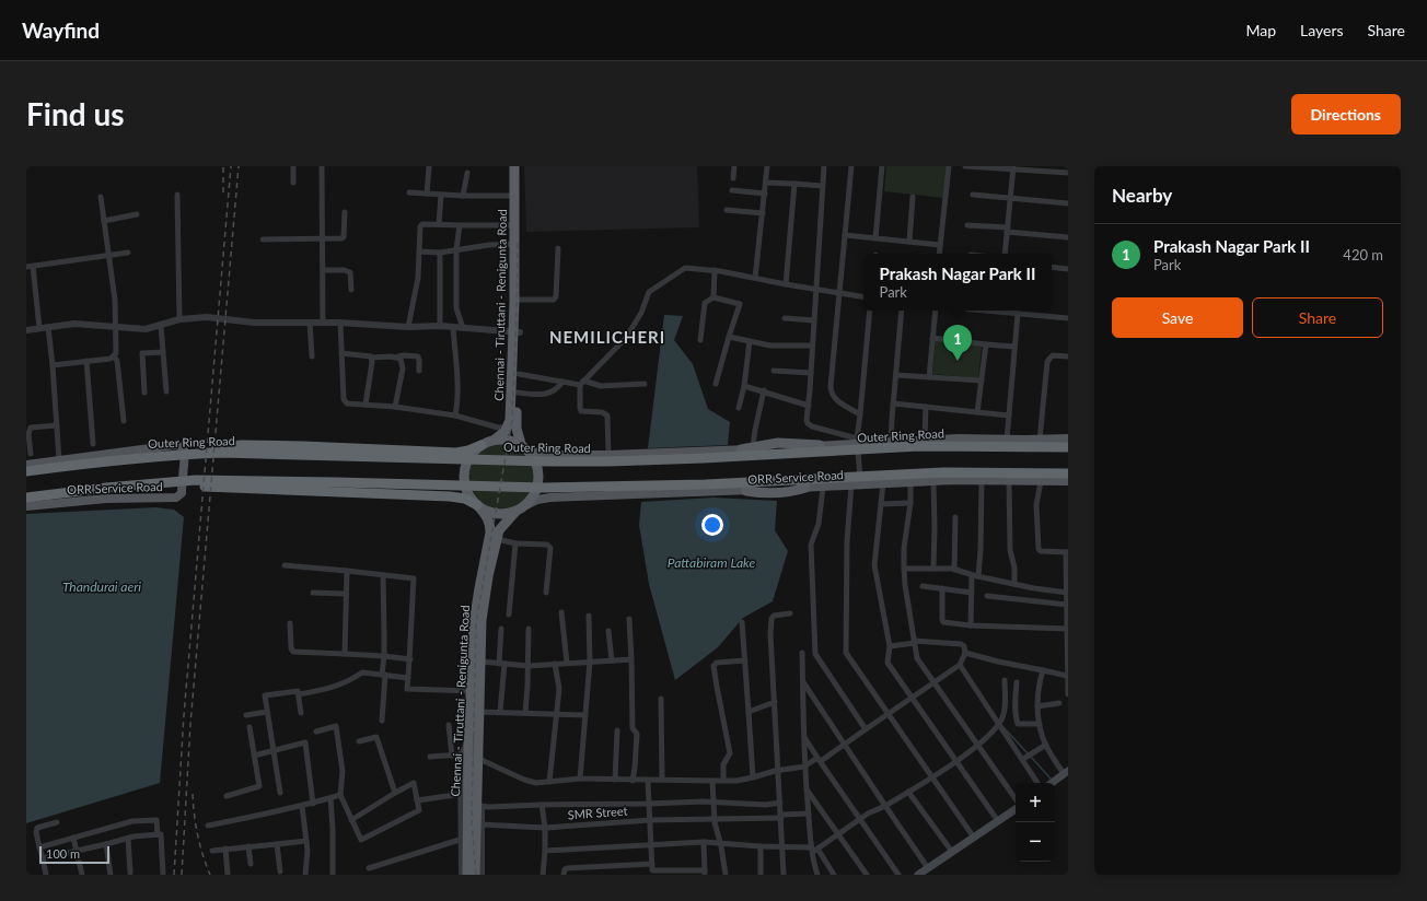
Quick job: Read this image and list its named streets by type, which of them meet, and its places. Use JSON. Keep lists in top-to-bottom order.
{
  "streets": {
    "highway": ["Chennai - Tiruttani - Renigunta Road", "Outer Ring Road"],
    "main road": ["ORR Service Road"],
    "street": ["SMR Street"]
  },
  "crossings": [
    ["Chennai - Tiruttani - Renigunta Road", "ORR Service Road"]
  ],
  "districts": ["NEMILICHERI"],
  "water": ["Pattabiram Lake", "Thandurai aeri"],
  "scale_bar": "100 m",
  "page": {
    "header": "Wayfind",
    "nav": ["Map", "Layers", "Share"],
    "buttons": [
      "Directions",
      ["Save", "Share"]
    ],
    "title": "Find us",
    "heading": "Nearby",
    "list": [
      {
        "mark": "1",
        "name": "Prakash Nagar Park II",
        "note": "Park",
        "value": "420 m"
      }
    ],
    "popup": ["Prakash Nagar Park II", "Park"],
    "pins": "1",
    "map_buttons": ["+", "−"],
    "scale": "100 m"
  }
}
